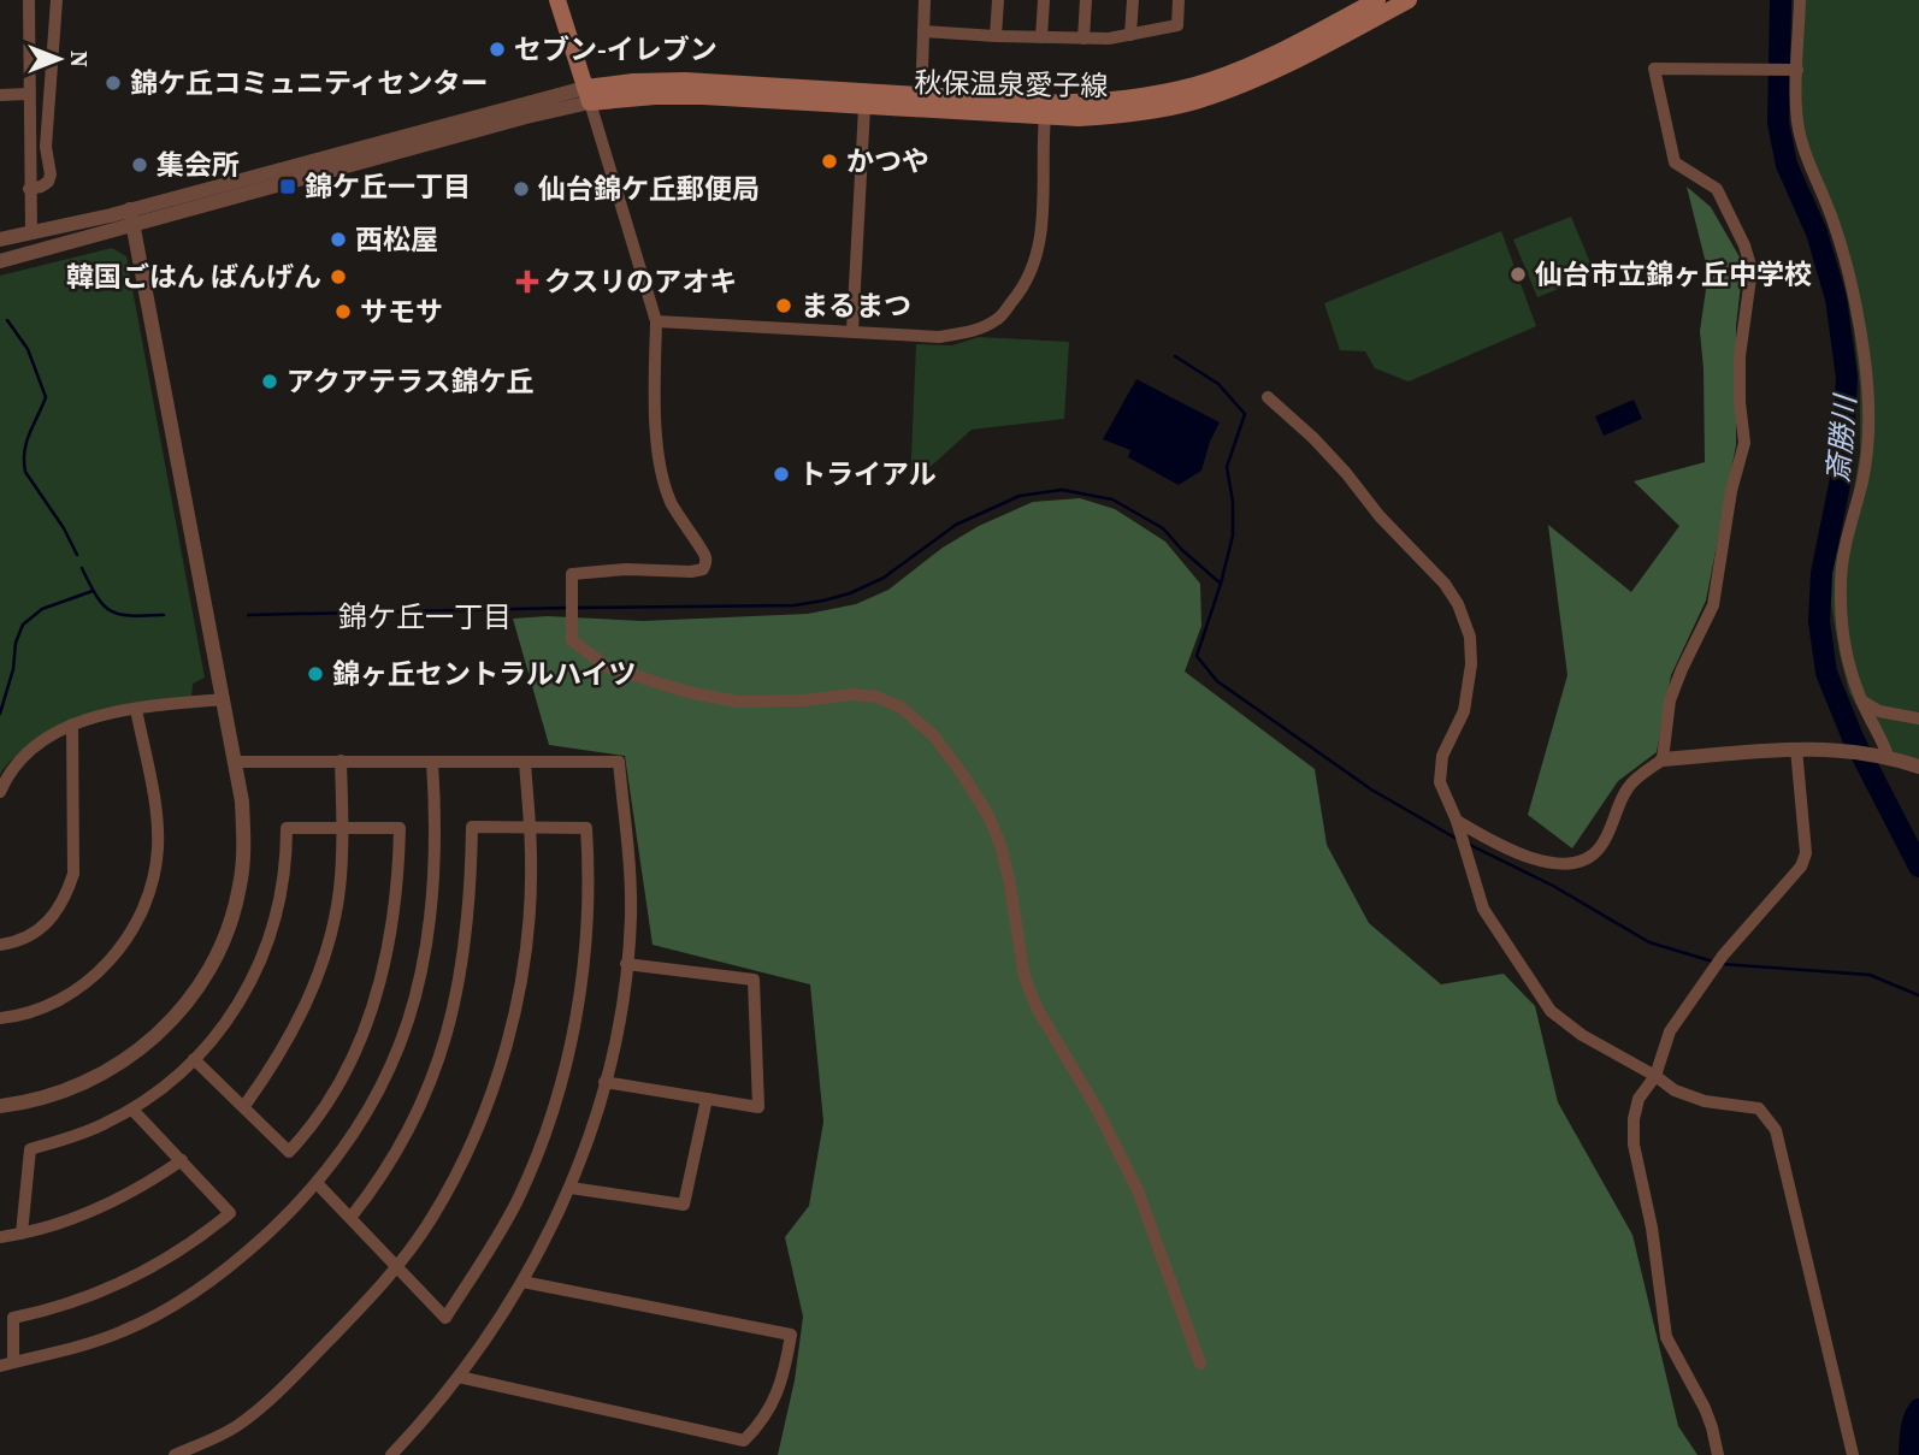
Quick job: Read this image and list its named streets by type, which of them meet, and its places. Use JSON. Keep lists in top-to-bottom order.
{
  "streets": {
    "main road": ["秋保温泉愛子線"]
  },
  "districts": ["錦ケ丘一丁目"],
  "water": ["斎勝川"],
  "places": {
    "other": [
      "セブン-イレブン",
      "錦ケ丘コミュニティセンター",
      "かつや",
      "集会所",
      "仙台錦ケ丘郵便局",
      "西松屋",
      "仙台市立錦ヶ丘中学校",
      "韓国ごはん ばんげん",
      "まるまつ",
      "サモサ",
      "アクアテラス錦ケ丘",
      "トライアル",
      "錦ヶ丘セントラルハイツ"
    ],
    "transit": ["錦ケ丘一丁目"],
    "health": ["クスリのアオキ"]
  },
  "north": "right"
}
